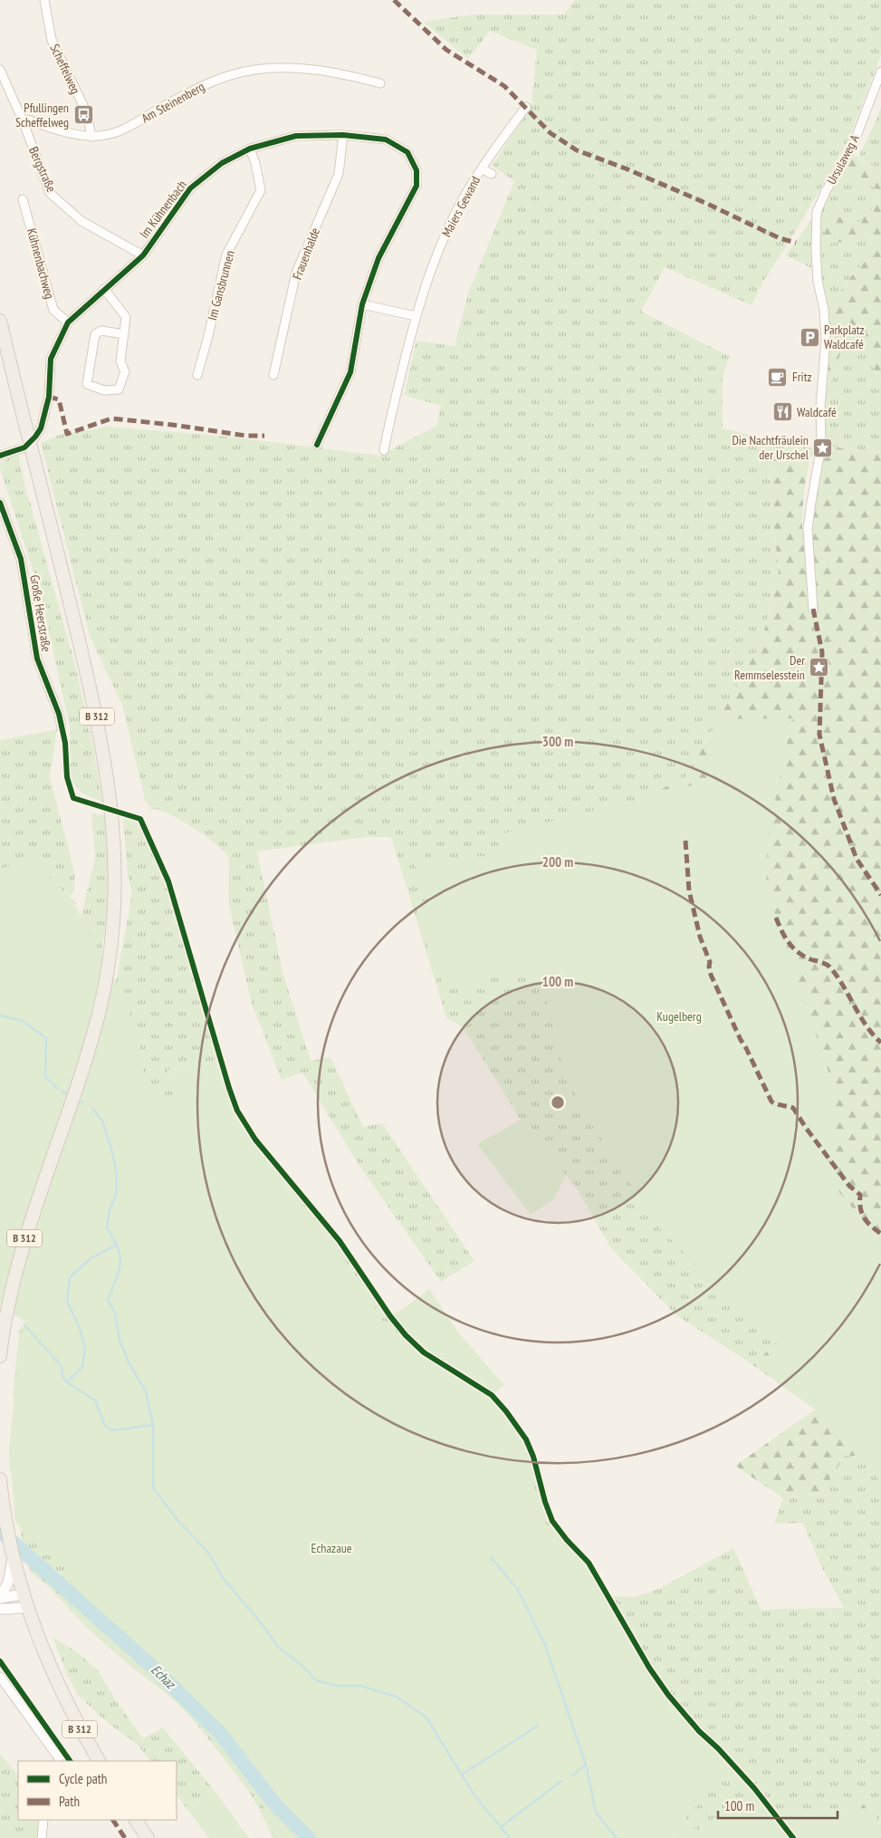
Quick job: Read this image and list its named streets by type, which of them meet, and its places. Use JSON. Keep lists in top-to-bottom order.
{
  "streets": {
    "main road": ["B 312"],
    "street": [
      "Scheffelweg",
      "Am Steinenberg",
      "Ursulaweg A",
      "Bergstraße",
      "Maiers Gewand",
      "Im Kühnenbach",
      "Frauenhalde",
      "Kühnenbachweg",
      "Im Gansbrunnen",
      "Große Heerstraße"
    ]
  },
  "crossings": [
    ["Scheffelweg", "Am Steinenberg"],
    ["Am Steinenberg", "Bergstraße"],
    ["Bergstraße", "Im Kühnenbach"],
    ["Im Kühnenbach", "Frauenhalde"],
    ["Im Kühnenbach", "Kühnenbachweg"],
    ["Im Kühnenbach", "Im Gansbrunnen"]
  ],
  "water": ["Echaz"],
  "parks": ["Kugelberg", "Echazaue"],
  "places": {
    "bus stop": ["Pfullingen Scheffelweg"],
    "parking": ["Parkplatz Waldcafé"],
    "cafe": ["Fritz"],
    "restaurant": ["Waldcafé"],
    "place": ["Die Nachtfräulein der Urschel", "Der Remmselesstein"]
  },
  "legend": ["Cycle path", "Path"],
  "scale_bar": "100 m",
  "rings": ["300 m", "200 m", "100 m"]
}
